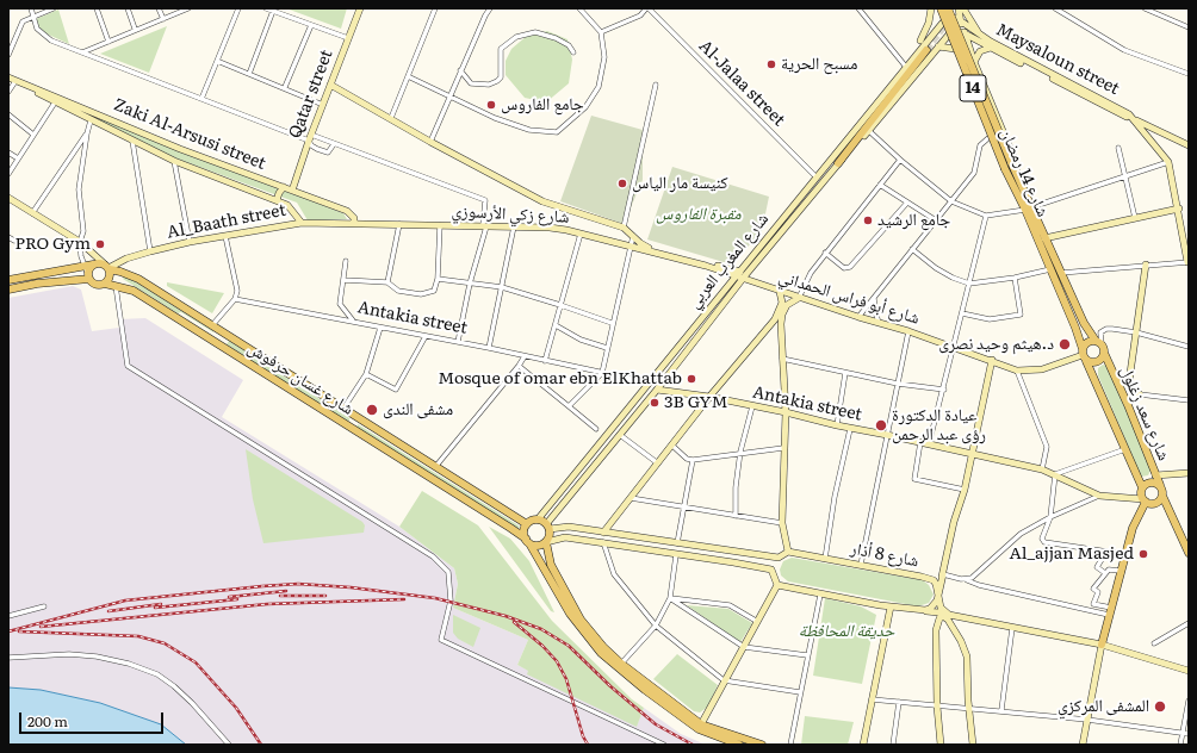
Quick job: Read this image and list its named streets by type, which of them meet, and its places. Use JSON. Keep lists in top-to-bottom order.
{
  "streets": {
    "main road": [
      "14",
      "شارع 14 رمضان",
      "شارع غسان حرفوش",
      "شارع سعد زغلول"
    ],
    "street": [
      "Maysaloun street",
      "Al-Jalaa street",
      "Qatar street",
      "Zaki Al-Arsusi street",
      "شارع زكي الأرسوزي",
      "Al_Baath street",
      "شارع المغرب العربي",
      "شارع أبو فراس الحمداني",
      "Antakia street",
      "شارع 8 أذار"
    ]
  },
  "crossings": [
    ["Maysaloun street", "شارع المغرب العربي"],
    ["Al-Jalaa street", "شارع المغرب العربي"],
    ["Qatar street", "Zaki Al-Arsusi street"],
    ["Zaki Al-Arsusi street", "شارع زكي الأرسوزي"],
    ["Zaki Al-Arsusi street", "Al_Baath street"],
    ["شارع 14 رمضان", "شارع أبو فراس الحمداني"],
    ["شارع 14 رمضان", "شارع سعد زغلول"],
    ["شارع زكي الأرسوزي", "Al_Baath street"],
    ["شارع زكي الأرسوزي", "شارع المغرب العربي"],
    ["شارع زكي الأرسوزي", "شارع أبو فراس الحمداني"],
    ["Al_Baath street", "شارع غسان حرفوش"],
    ["شارع المغرب العربي", "شارع أبو فراس الحمداني"],
    ["شارع المغرب العربي", "Antakia street"],
    ["شارع المغرب العربي", "شارع غسان حرفوش"],
    ["شارع أبو فراس الحمداني", "شارع سعد زغلول"],
    ["Antakia street", "شارع سعد زغلول"]
  ],
  "parks": ["مقبرة الفاروس", "حديقة المحافظة"],
  "places": [
    "مسبح الحرية",
    "جامع الفاروس",
    "كنيسة مار الياس",
    "جامع الرشيد",
    "PRO Gym",
    "د.هيثم وحيد نصرى",
    "Mosque of omar ebn ElKhattab",
    "3B GYM",
    "مشفى الندى",
    "عيادة الدكتورة رؤى عبد الرحمن",
    "Al_ajjan Masjed",
    "المشفى المركزي"
  ],
  "scale_bar": "200 m"
}
